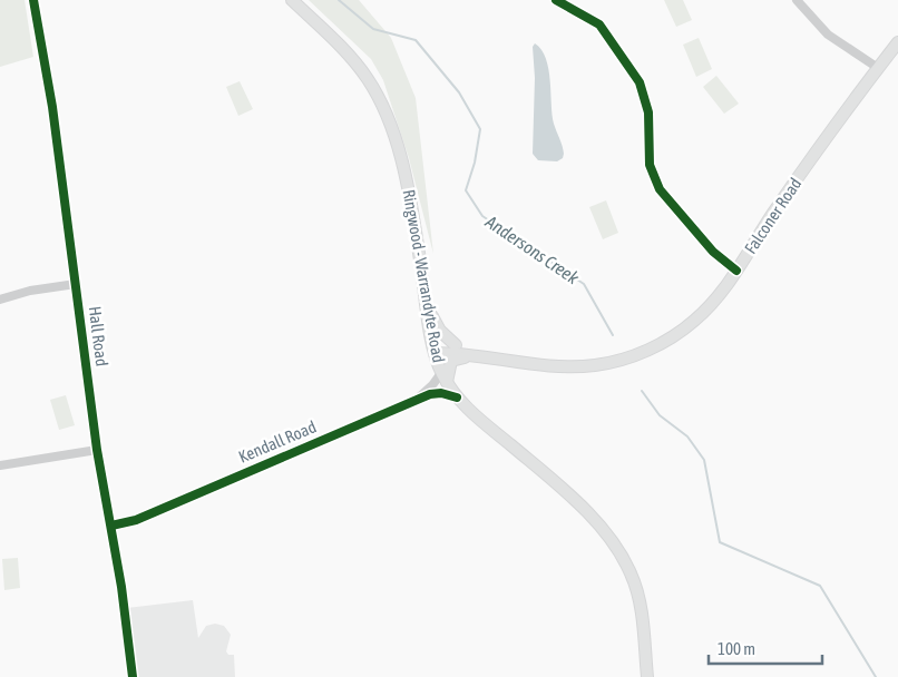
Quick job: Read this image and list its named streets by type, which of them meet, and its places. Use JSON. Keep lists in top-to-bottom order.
{
  "streets": {
    "main road": ["Falconer Road", "Ringwood - Warrandyte Road"],
    "street": ["Hall Road", "Kendall Road"]
  },
  "crossings": [
    ["Falconer Road", "Ringwood - Warrandyte Road"],
    ["Ringwood - Warrandyte Road", "Kendall Road"],
    ["Hall Road", "Kendall Road"]
  ],
  "water": ["Andersons Creek"],
  "scale_bar": "100 m"
}
